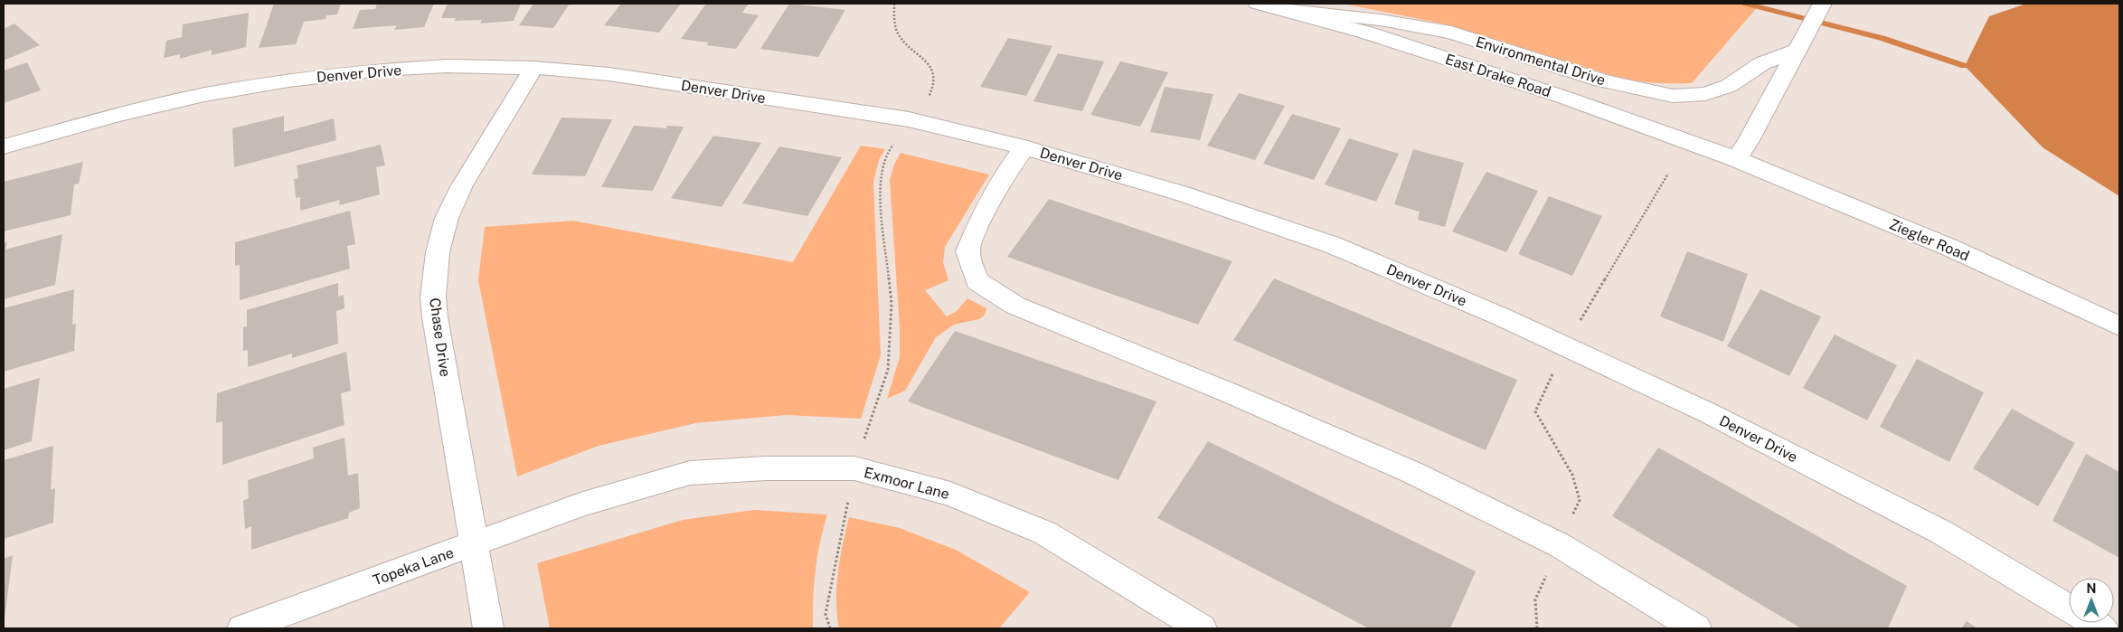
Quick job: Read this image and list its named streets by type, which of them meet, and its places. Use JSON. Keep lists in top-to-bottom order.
{
  "streets": {
    "street": [
      "Environmental Drive",
      "Denver Drive",
      "East Drake Road",
      "Ziegler Road",
      "Chase Drive",
      "Exmoor Lane",
      "Topeka Lane"
    ]
  },
  "crossings": [
    ["Environmental Drive", "East Drake Road"],
    ["Denver Drive", "Chase Drive"],
    ["East Drake Road", "Ziegler Road"],
    ["Chase Drive", "Topeka Lane"],
    ["Exmoor Lane", "Topeka Lane"]
  ],
  "north": "top"
}
